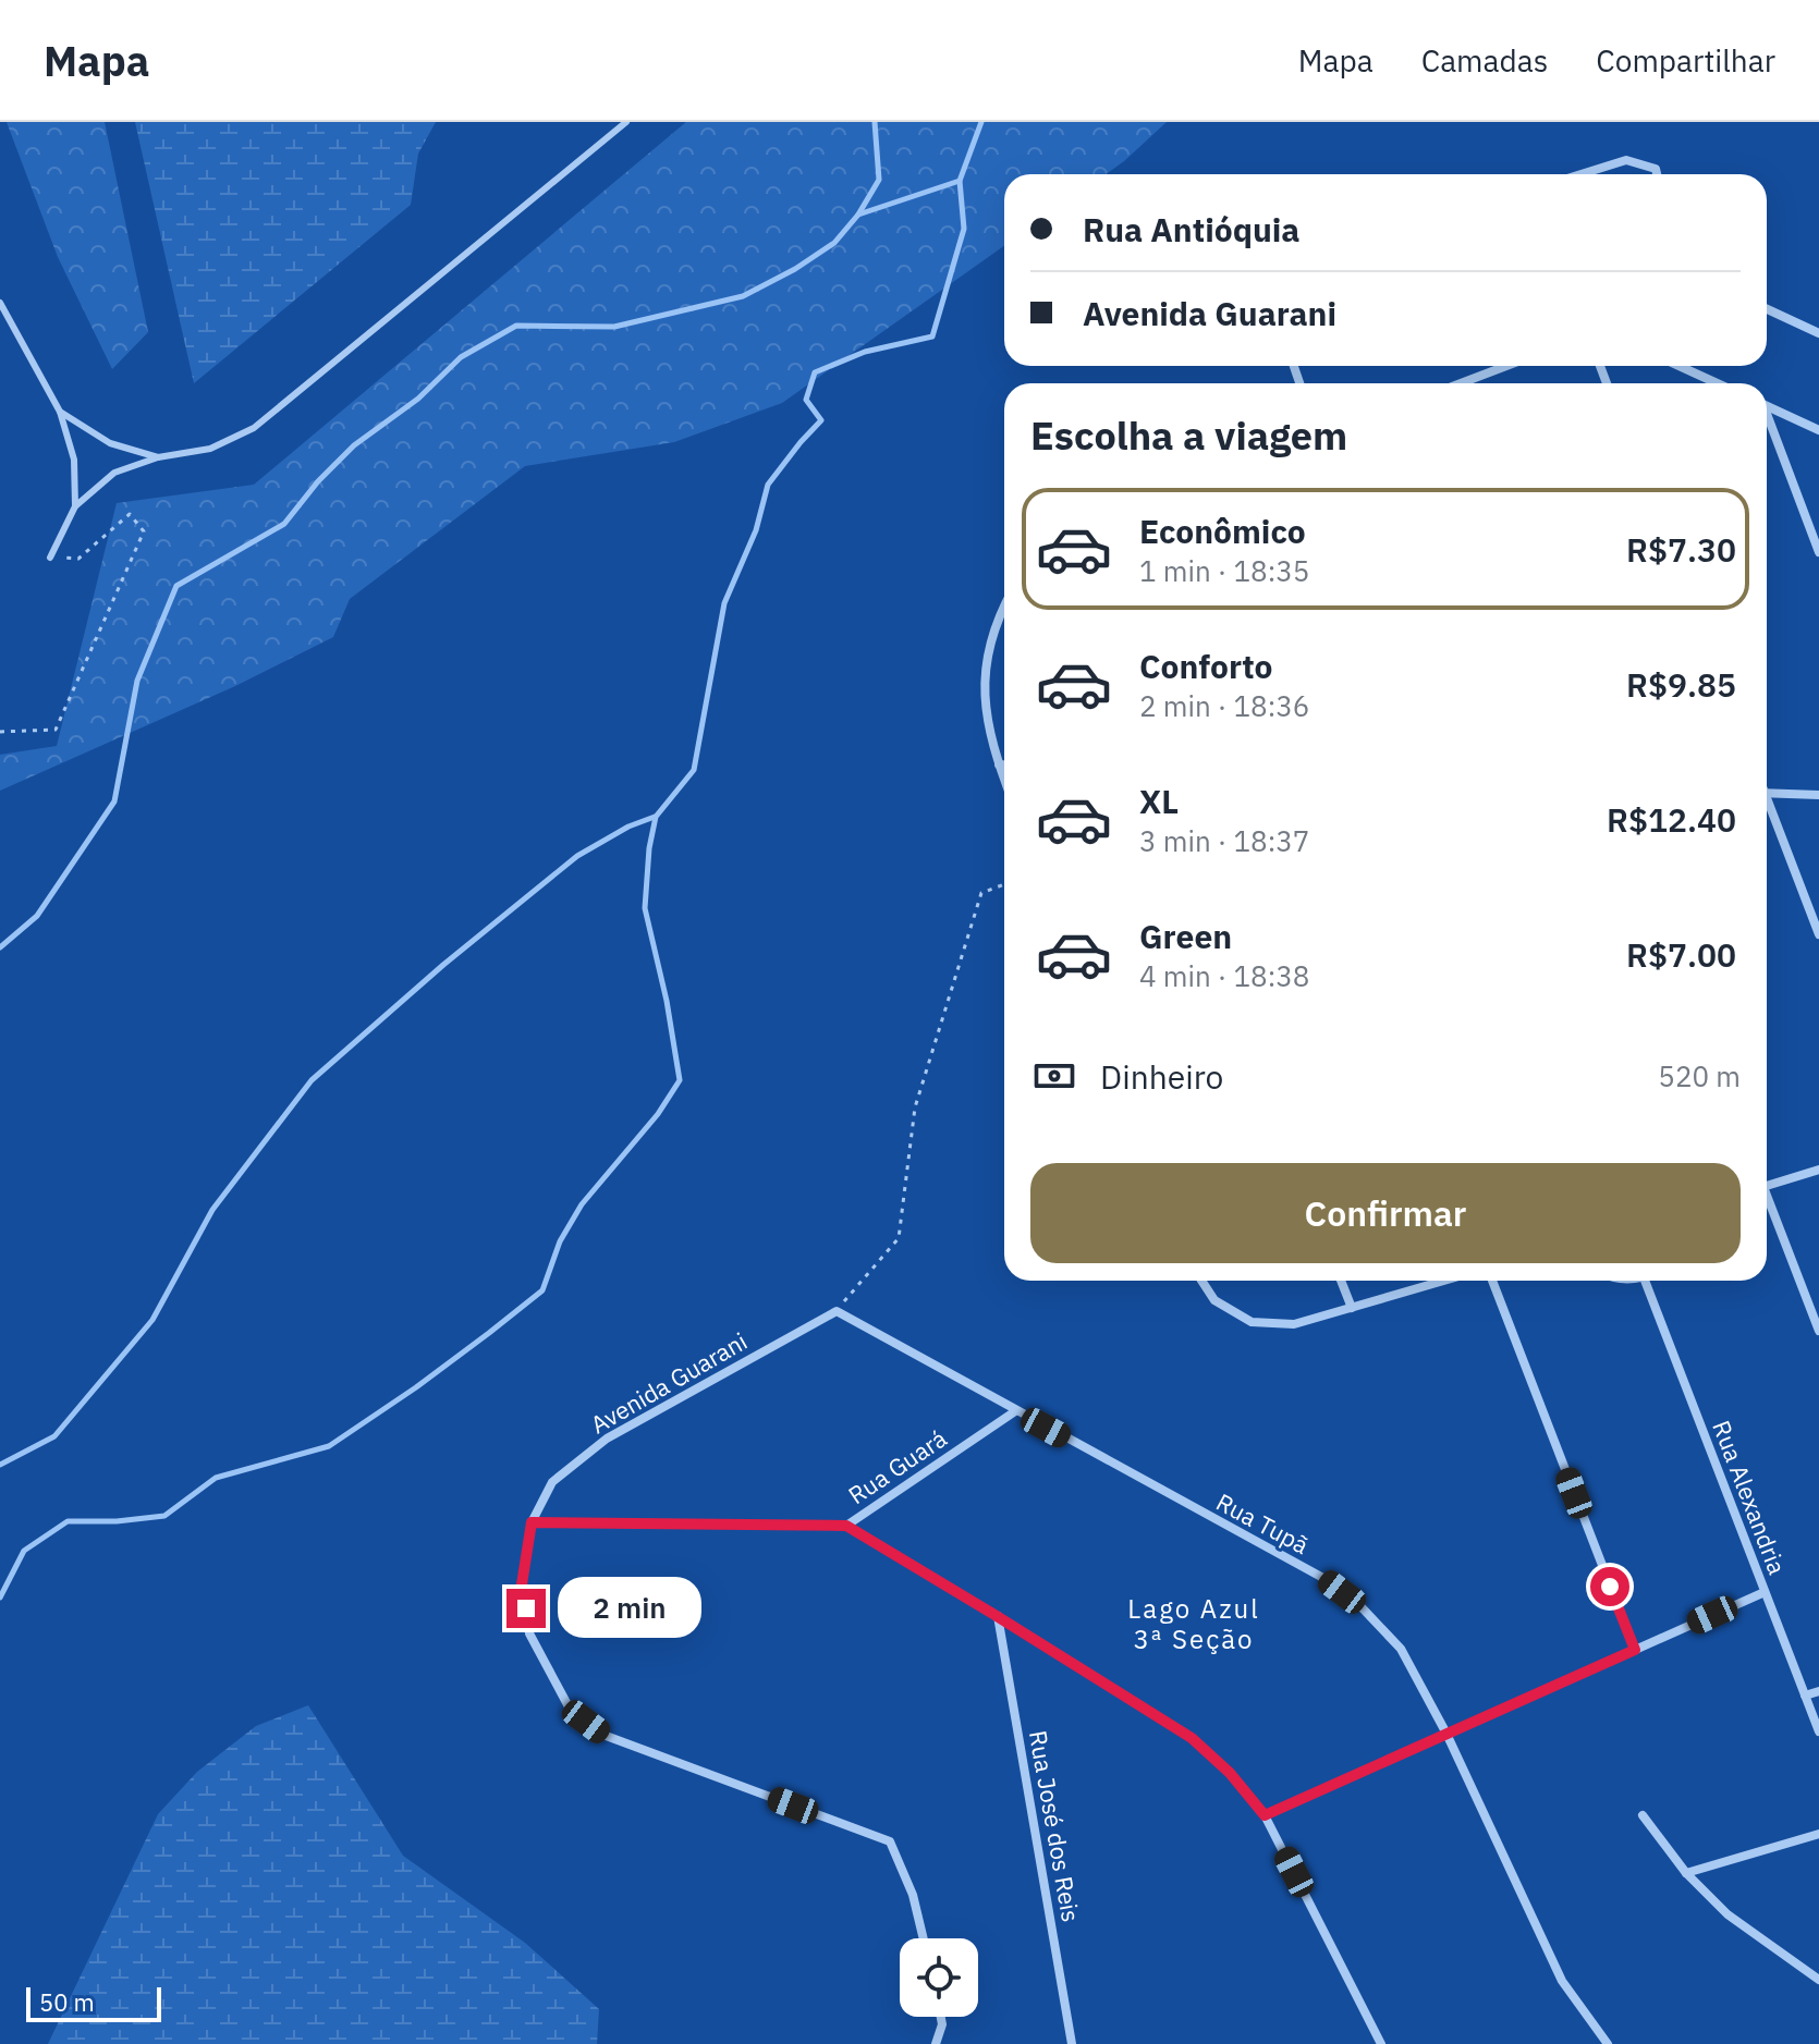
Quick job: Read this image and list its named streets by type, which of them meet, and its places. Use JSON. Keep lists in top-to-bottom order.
{
  "streets": {
    "street": [
      "Avenida Guarani",
      "Rua Guará",
      "Rua Alexandria",
      "Rua Tupã",
      "Rua José dos Reis"
    ]
  },
  "crossings": [
    ["Avenida Guarani", "Rua Guará"],
    ["Avenida Guarani", "Rua Tupã"],
    ["Rua Guará", "Rua Tupã"]
  ],
  "districts": ["Lago Azul 3ª Seção"],
  "scale_bar": "50 m",
  "page": {
    "header": "Mapa",
    "nav": ["Mapa", "Camadas", "Compartilhar"],
    "banner": ["Rua Antióquia", "Avenida Guarani"],
    "heading": "Escolha a viagem",
    "list": [
      {
        "name": "Econômico",
        "note": "1 min · 18:35",
        "value": "R$7.30"
      },
      {
        "name": "Conforto",
        "note": "2 min · 18:36",
        "value": "R$9.85"
      },
      {
        "name": "XL",
        "note": "3 min · 18:37",
        "value": "R$12.40"
      },
      {
        "name": "Green",
        "note": "4 min · 18:38",
        "value": "R$7.00"
      }
    ],
    "pay": ["Dinheiro", "520 m"],
    "buttons": "Confirmar",
    "bubble": "2 min",
    "scale": "50 m"
  }
}
